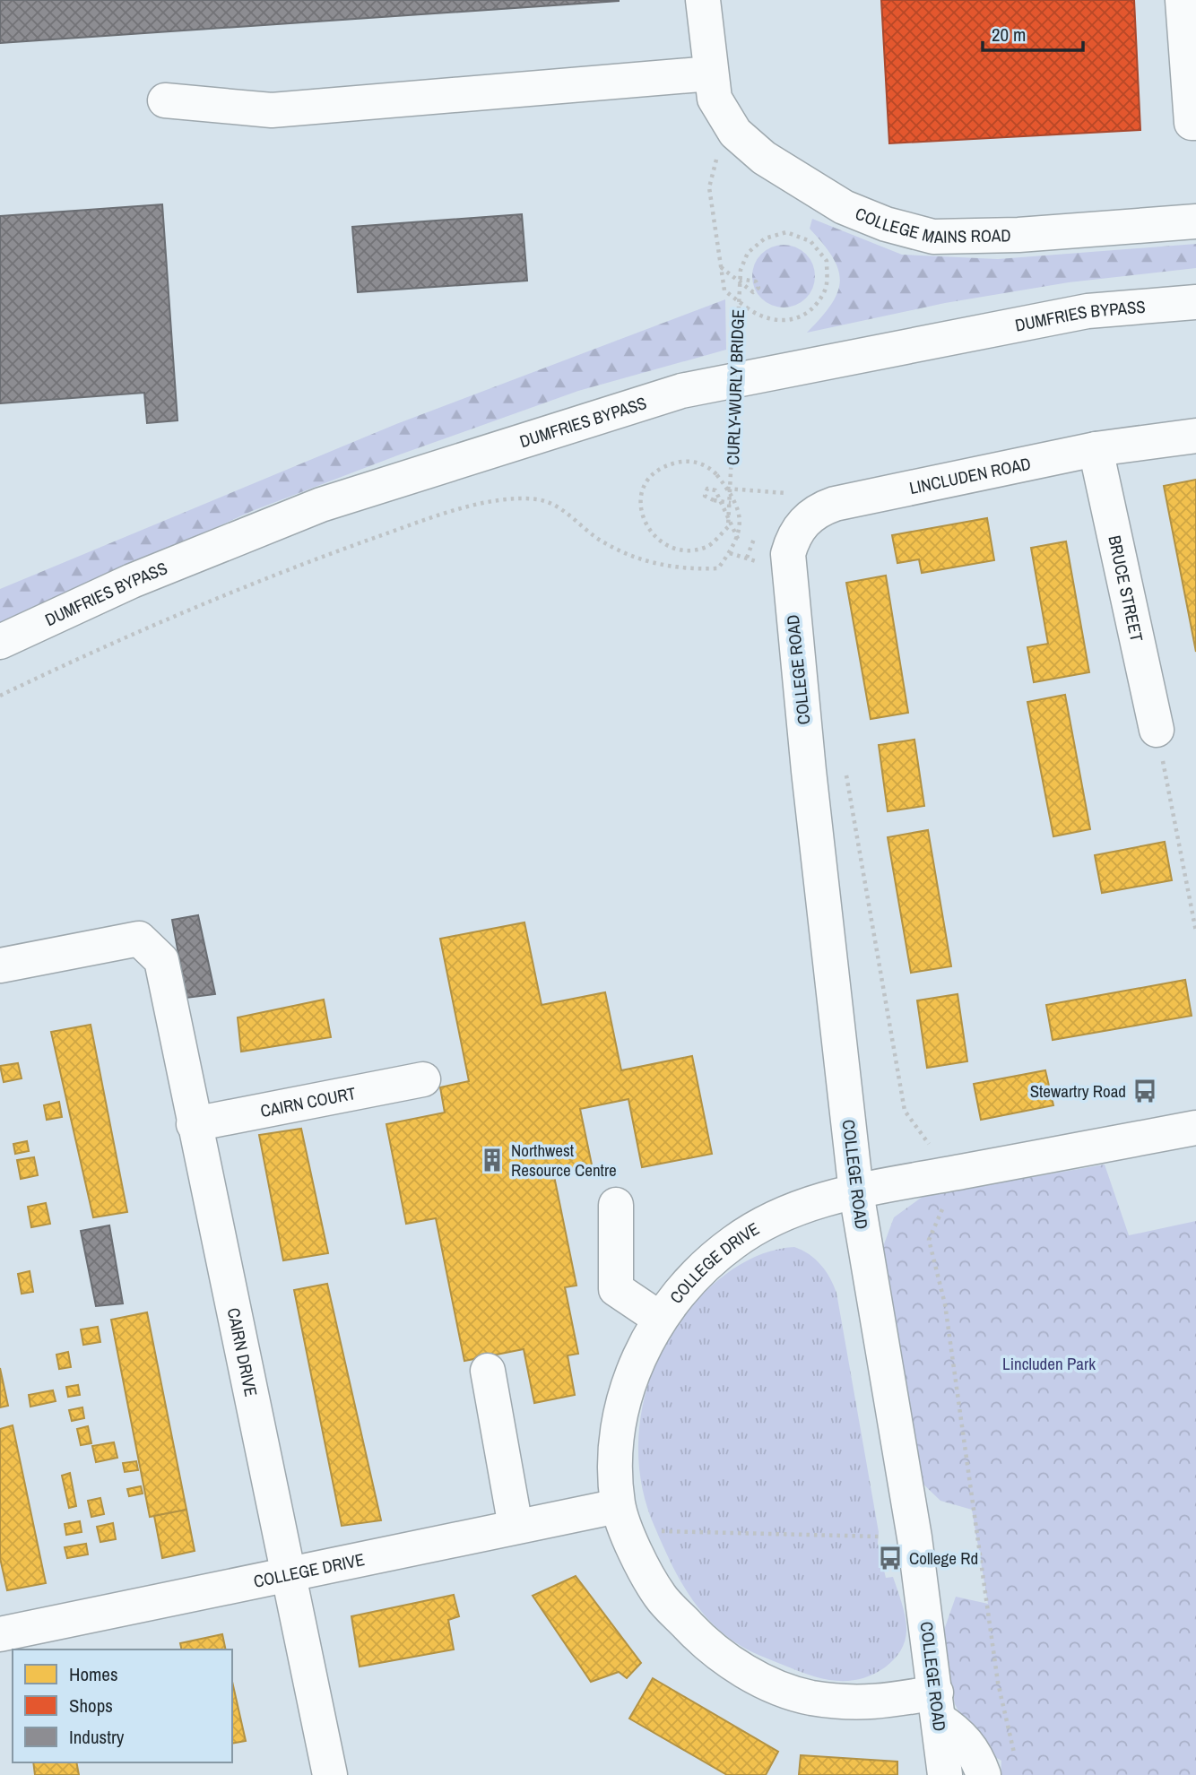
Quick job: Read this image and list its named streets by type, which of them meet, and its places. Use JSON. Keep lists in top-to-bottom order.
{
  "streets": {
    "main road": [
      "COLLEGE MAINS ROAD",
      "DUMFRIES BYPASS",
      "LINCLUDEN ROAD",
      "BRUCE STREET",
      "COLLEGE ROAD",
      "CAIRN COURT",
      "COLLEGE DRIVE",
      "CAIRN DRIVE"
    ],
    "path": ["CURLY-WURLY BRIDGE"]
  },
  "crossings": [
    ["LINCLUDEN ROAD", "BRUCE STREET"],
    ["LINCLUDEN ROAD", "COLLEGE ROAD"],
    ["COLLEGE ROAD", "COLLEGE DRIVE"],
    ["CAIRN COURT", "CAIRN DRIVE"],
    ["COLLEGE DRIVE", "CAIRN DRIVE"]
  ],
  "parks": ["Lincluden Park"],
  "places": {
    "bus stop": ["Stewartry Road", "College Rd"],
    "building": ["Northwest Resource Centre"]
  },
  "legend": ["Homes", "Shops", "Industry"],
  "scale_bar": "20 m"
}
